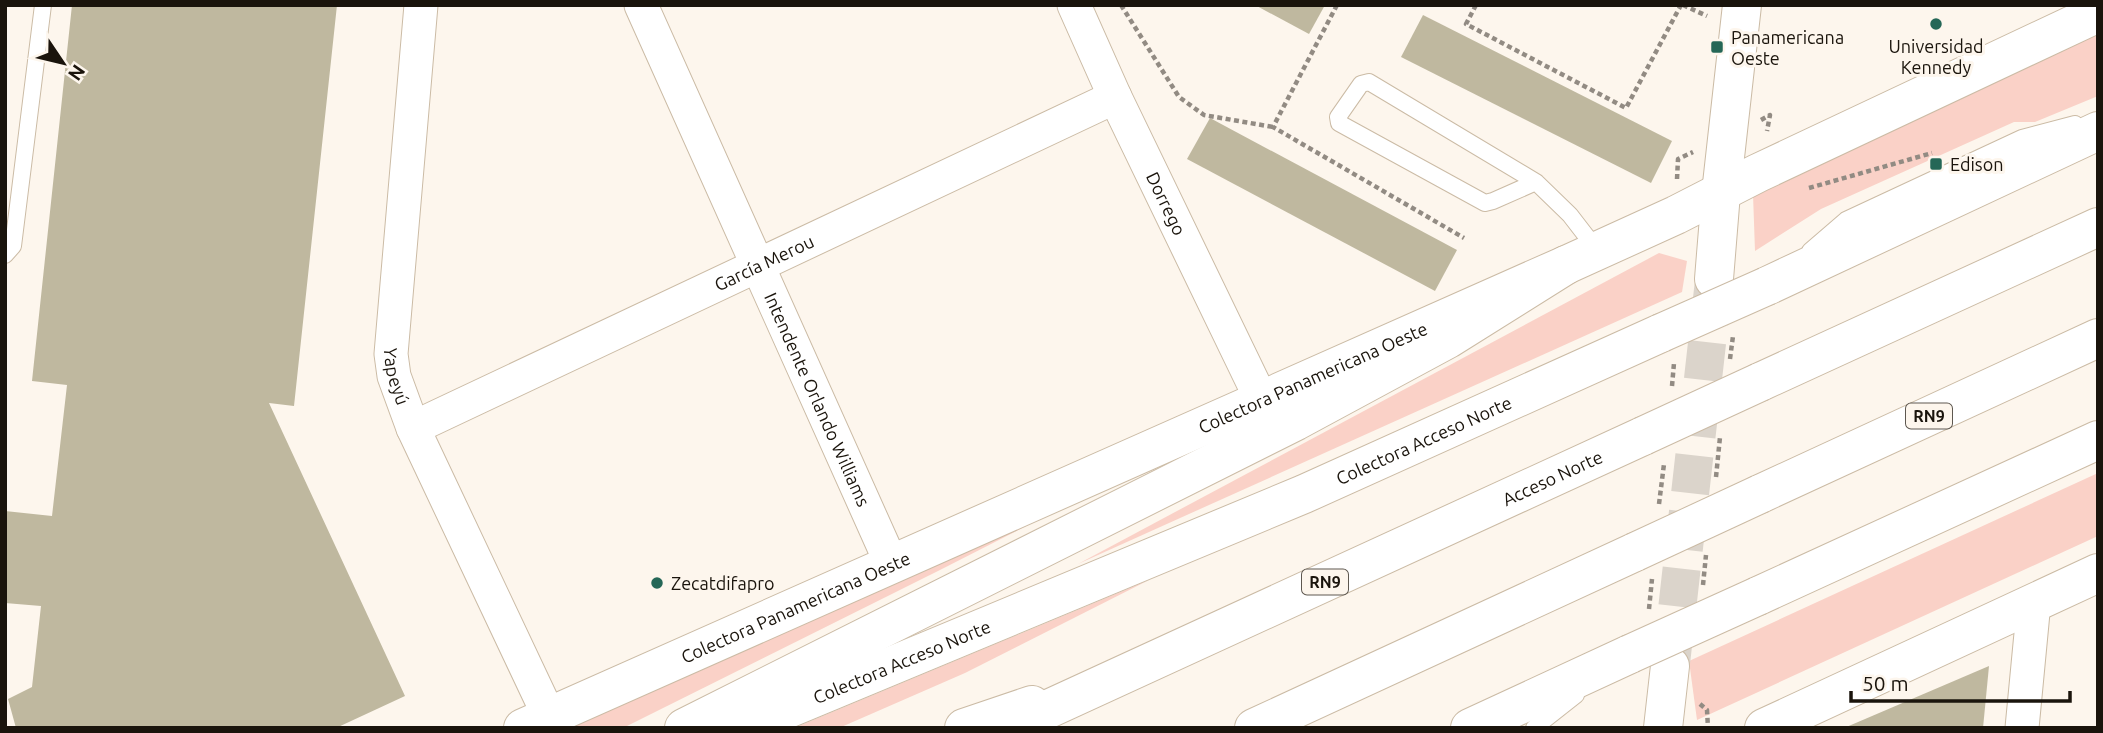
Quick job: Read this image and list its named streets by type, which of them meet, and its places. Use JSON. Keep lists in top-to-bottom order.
{
  "streets": {
    "main road": [
      "Colectora Panamericana Oeste",
      "RN9",
      "Colectora Acceso Norte",
      "Acceso Norte"
    ],
    "street": [
      "Dorrego",
      "García Merou",
      "Yapeyú",
      "Intendente Orlando Williams"
    ]
  },
  "crossings": [
    ["Dorrego", "García Merou"],
    ["Dorrego", "Colectora Panamericana Oeste"],
    ["García Merou", "Yapeyú"],
    ["García Merou", "Intendente Orlando Williams"],
    ["Yapeyú", "Colectora Panamericana Oeste"],
    ["Colectora Panamericana Oeste", "Intendente Orlando Williams"]
  ],
  "places": {
    "other": ["Universidad Kennedy", "Zecatdifapro"],
    "transit": ["Panamericana Oeste", "Edison"]
  },
  "scale_bar": "50 m",
  "north": "bottom right"
}
